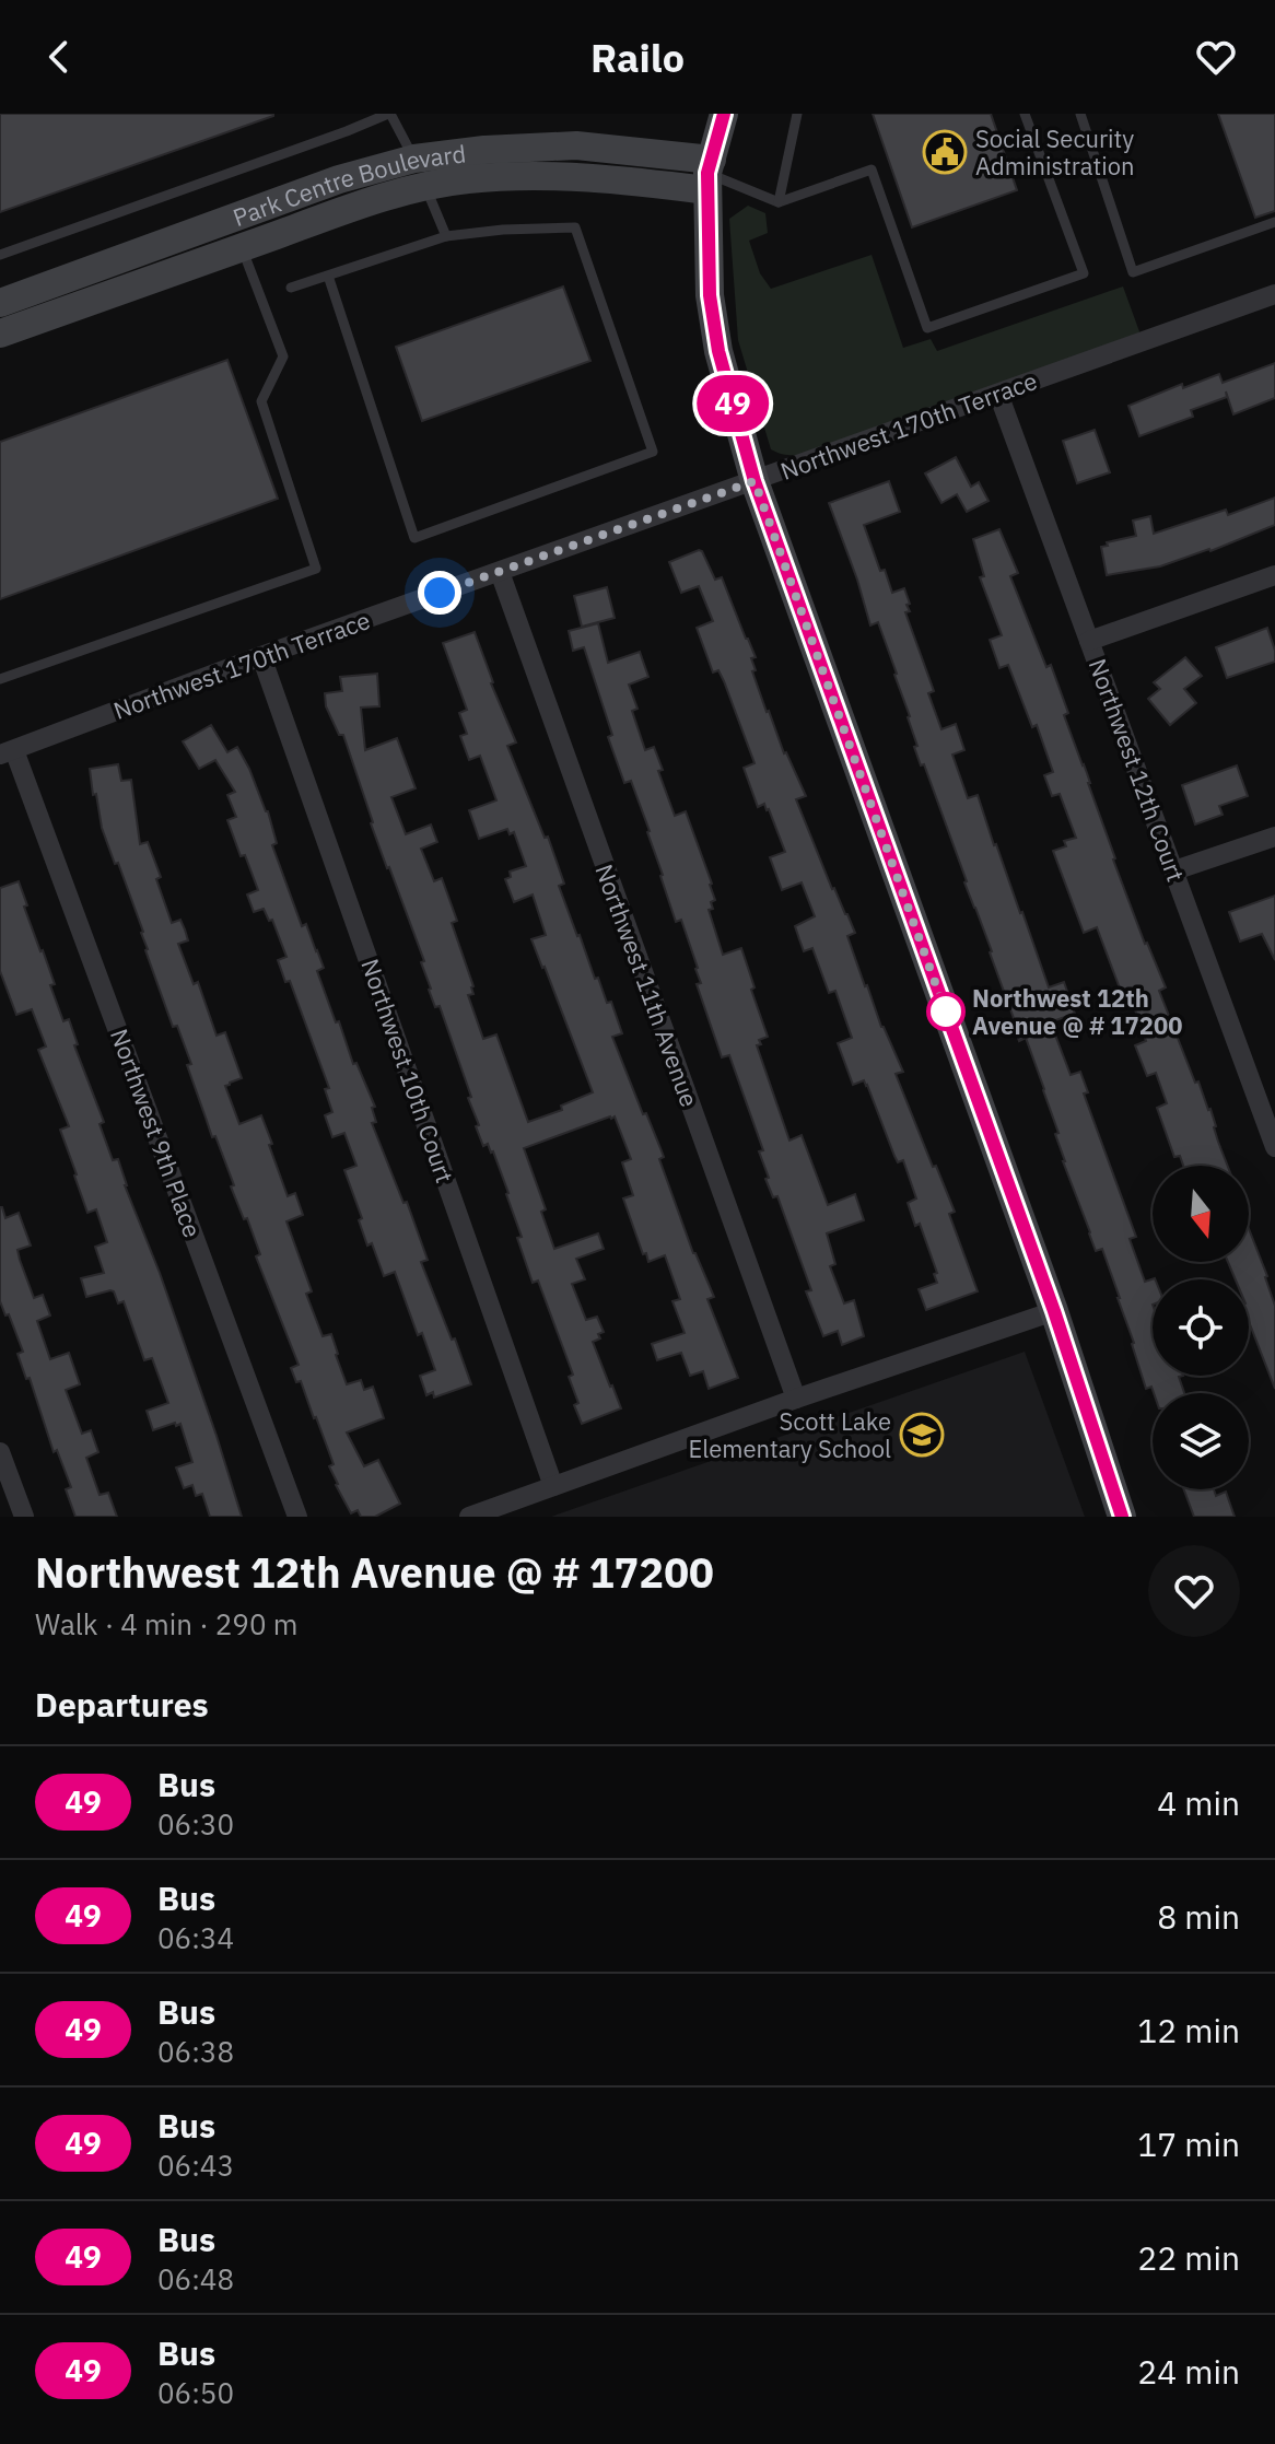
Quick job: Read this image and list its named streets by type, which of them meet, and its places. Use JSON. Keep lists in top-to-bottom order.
{
  "streets": {
    "street": [
      "Park Centre Boulevard",
      "Northwest 170th Terrace",
      "Northwest 12th Court",
      "Northwest 11th Avenue",
      "Northwest 10th Court",
      "Northwest 9th Place"
    ]
  },
  "crossings": [
    ["Northwest 170th Terrace", "Northwest 12th Court"],
    ["Northwest 170th Terrace", "Northwest 11th Avenue"],
    ["Northwest 170th Terrace", "Northwest 10th Court"],
    ["Northwest 170th Terrace", "Northwest 9th Place"]
  ],
  "places": {
    "public building": ["Social Security Administration"],
    "other": ["Northwest 12th Avenue @ # 17200"],
    "school or university": ["Scott Lake Elementary School"]
  },
  "lines": ["bus line 49"],
  "north": "bottom",
  "page": {
    "header": "Railo",
    "on_map": "49",
    "heading": [
      ["Northwest 12th Avenue @ # 17200", "Walk · 4 min · 290 m"],
      "Departures"
    ],
    "list": [
      {
        "mark": "49",
        "name": "Bus",
        "note": "06:30",
        "value": "4 min"
      },
      {
        "mark": "49",
        "name": "Bus",
        "note": "06:34",
        "value": "8 min"
      },
      {
        "mark": "49",
        "name": "Bus",
        "note": "06:38",
        "value": "12 min"
      },
      {
        "mark": "49",
        "name": "Bus",
        "note": "06:43",
        "value": "17 min"
      },
      {
        "mark": "49",
        "name": "Bus",
        "note": "06:48",
        "value": "22 min"
      },
      {
        "mark": "49",
        "name": "Bus",
        "note": "06:50",
        "value": "24 min"
      }
    ]
  }
}
